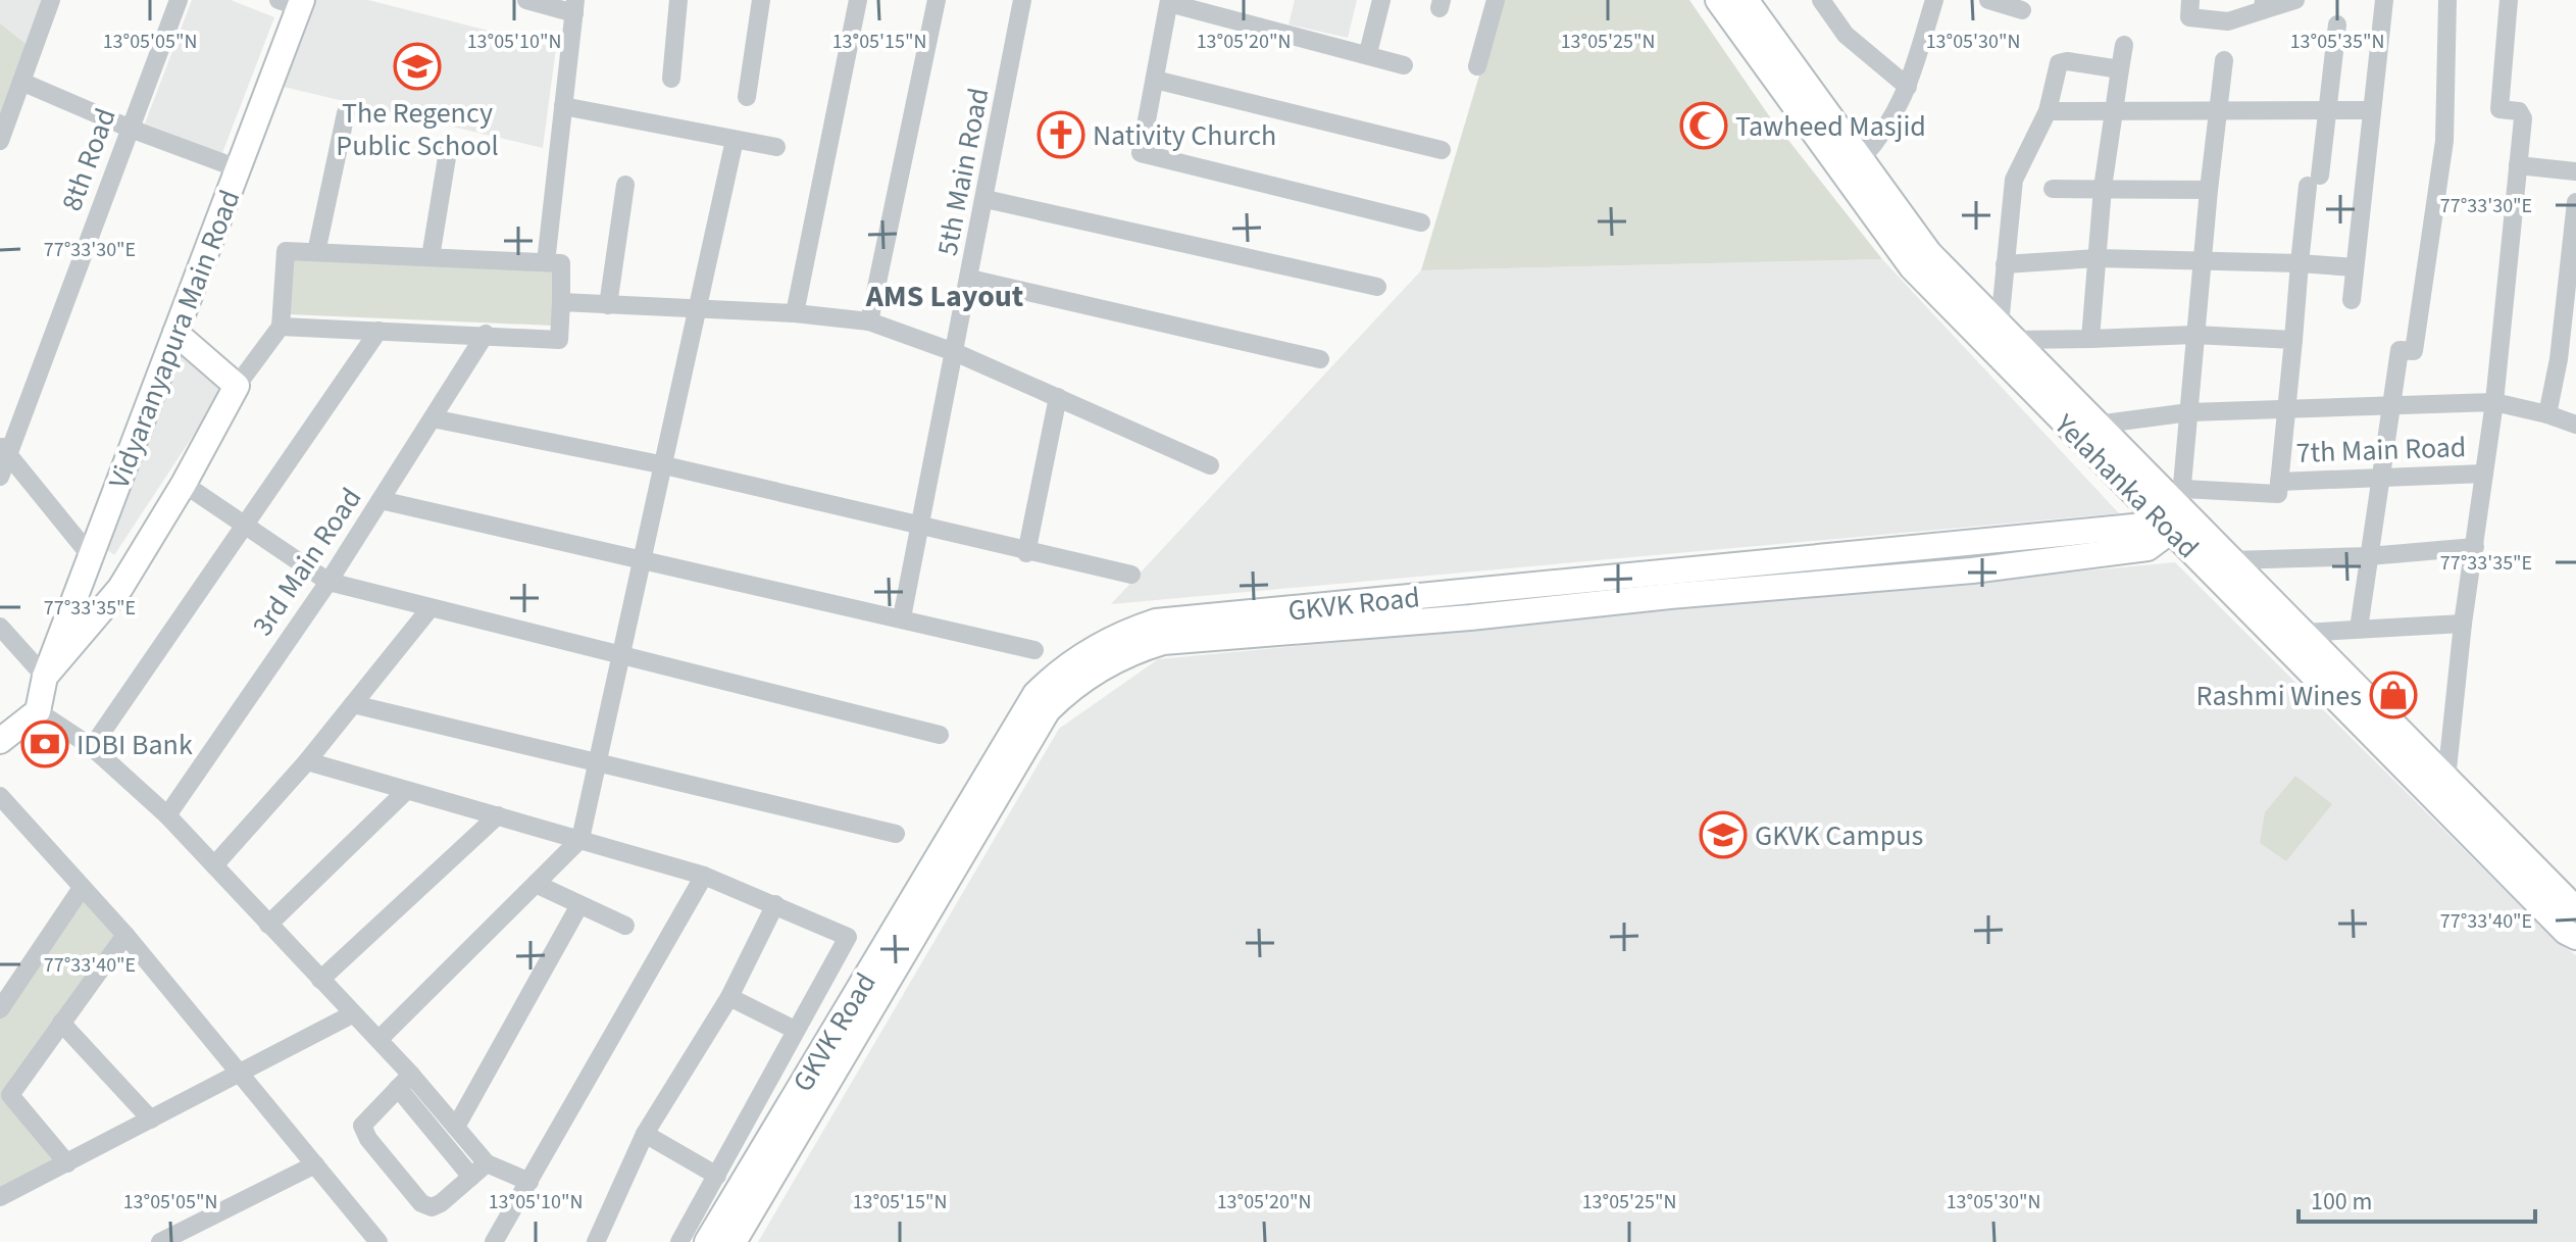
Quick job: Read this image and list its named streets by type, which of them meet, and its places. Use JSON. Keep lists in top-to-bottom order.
{
  "streets": {
    "main road": ["Vidyaranyapura Main Road", "Yelahanka Road", "GKVK Road"],
    "street": [
      "8th Road",
      "5th Main Road",
      "7th Main Road",
      "3rd Main Road"
    ]
  },
  "crossings": [
    ["7th Main Road", "Yelahanka Road"],
    ["7th Main Road", "GKVK Road"],
    ["Yelahanka Road", "GKVK Road"]
  ],
  "districts": ["AMS Layout"],
  "places": {
    "school or university": ["The Regency Public School", "GKVK Campus"],
    "mosque": ["Tawheed Masjid"],
    "church": ["Nativity Church"],
    "shop": ["Rashmi Wines"],
    "bank": ["IDBI Bank"]
  },
  "scale_bar": "100 m",
  "coordinates": [
    "13°05'05\"N",
    "13°05'10\"N",
    "13°05'15\"N",
    "13°05'20\"N",
    "13°05'25\"N",
    "13°05'30\"N",
    "13°05'35\"N",
    "77°33'30\"E",
    "77°33'35\"E",
    "77°33'40\"E"
  ]
}
